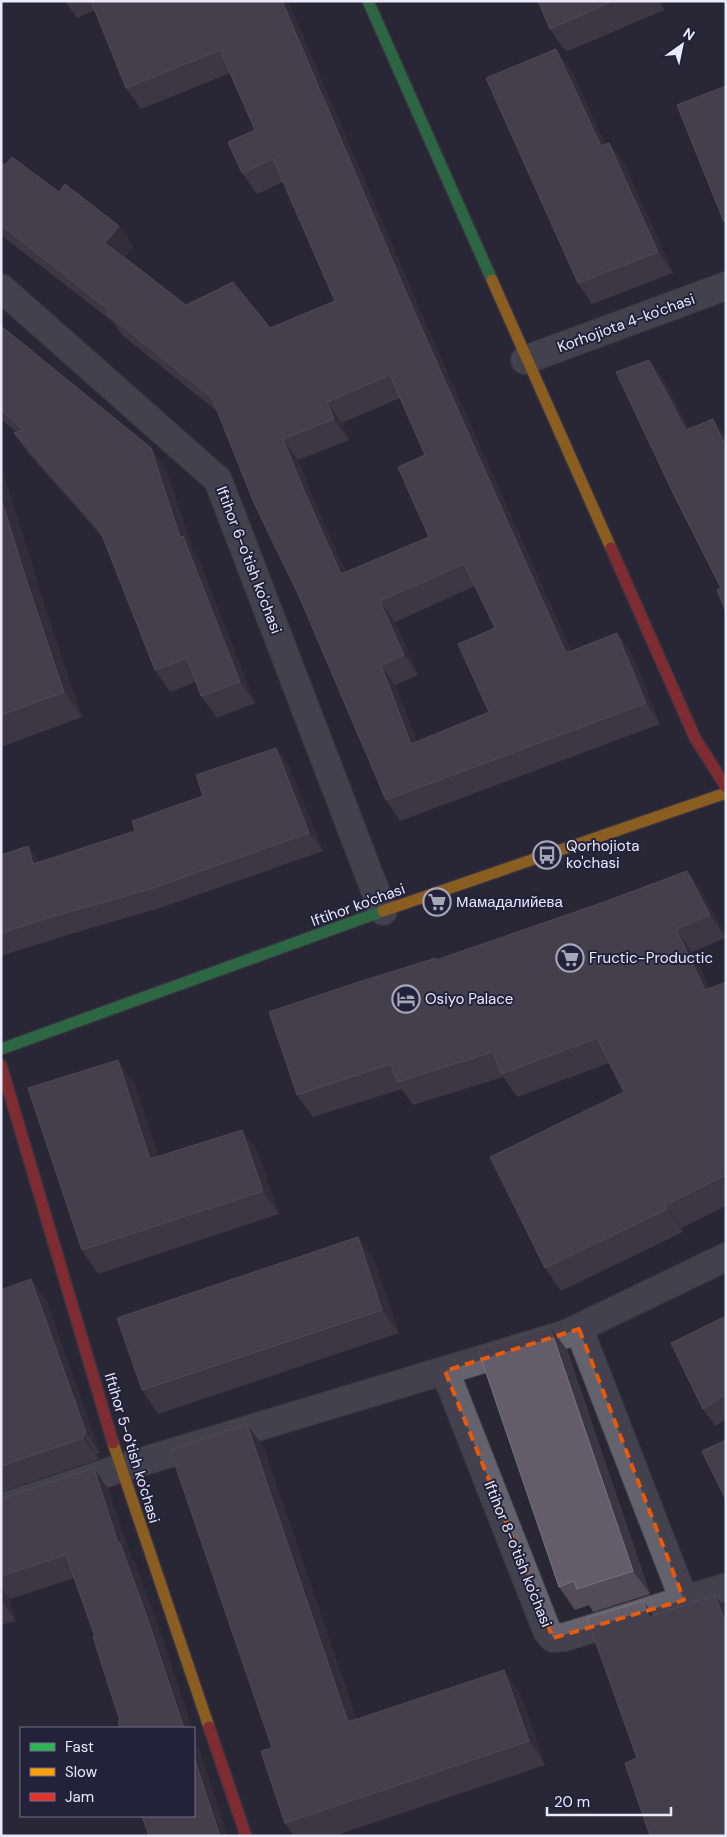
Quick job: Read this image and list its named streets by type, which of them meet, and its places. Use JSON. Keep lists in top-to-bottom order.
{
  "streets": {
    "street": [
      "Korhojiota 4-ko'chasi",
      "Iftihor 6-o'tish ko'chasi",
      "Iftihor ko'chasi",
      "Iftihor 5-o'tish ko'chasi",
      "Iftihor 8-o'tish ko'chasi"
    ]
  },
  "crossings": [
    ["Iftihor 6-o'tish ko'chasi", "Iftihor ko'chasi"]
  ],
  "places": {
    "bus stop": ["Qorhojiota ko'chasi"],
    "supermarket": ["Мамадалийева", "Fructic-Productic"],
    "hotel": ["Osiyo Palace"]
  },
  "legend": ["Fast", "Slow", "Jam"],
  "scale_bar": "20 m",
  "north": "top right"
}
